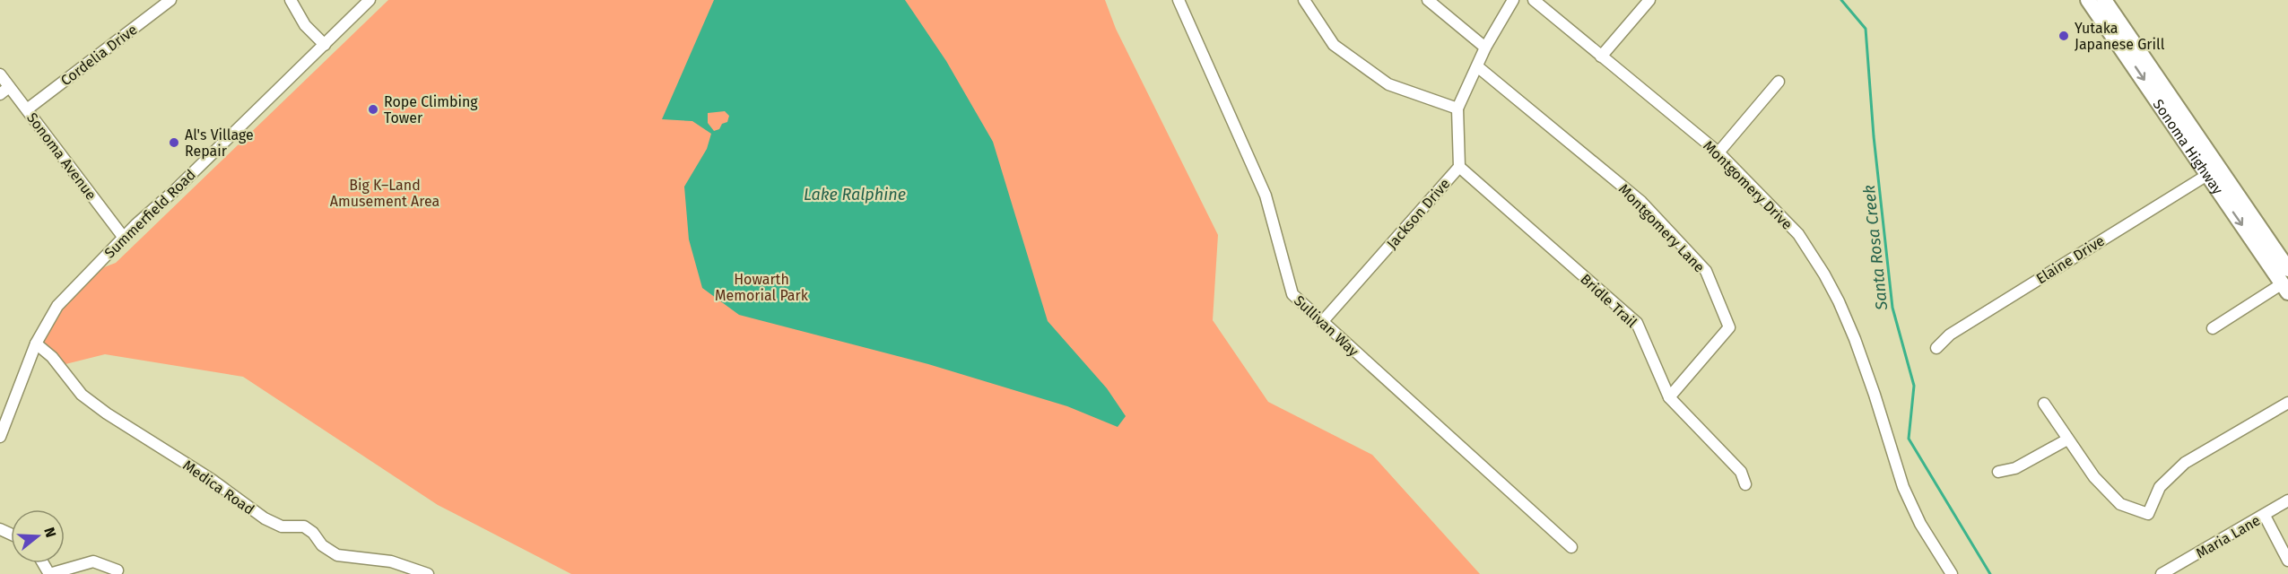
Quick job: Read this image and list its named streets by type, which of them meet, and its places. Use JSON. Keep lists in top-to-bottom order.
{
  "streets": {
    "main road": ["Sonoma Highway"],
    "street": [
      "Cordelia Drive",
      "Sonoma Avenue",
      "Montgomery Drive",
      "Summerfield Road",
      "Jackson Drive",
      "Montgomery Lane",
      "Elaine Drive",
      "Bridle Trail",
      "Sullivan Way",
      "Medica Road",
      "Maria Lane"
    ]
  },
  "crossings": [
    ["Cordelia Drive", "Sonoma Avenue"],
    ["Sonoma Highway", "Elaine Drive"],
    ["Sonoma Avenue", "Summerfield Road"],
    ["Summerfield Road", "Medica Road"],
    ["Jackson Drive", "Montgomery Lane"],
    ["Jackson Drive", "Bridle Trail"],
    ["Jackson Drive", "Sullivan Way"],
    ["Montgomery Lane", "Bridle Trail"]
  ],
  "water": ["Lake Ralphine", "Santa Rosa Creek"],
  "parks": ["Big K–Land Amusement Area", "Howarth Memorial Park"],
  "places": ["Yutaka Japanese Grill", "Rope Climbing Tower", "Al's Village Repair"],
  "north": "right"
}
